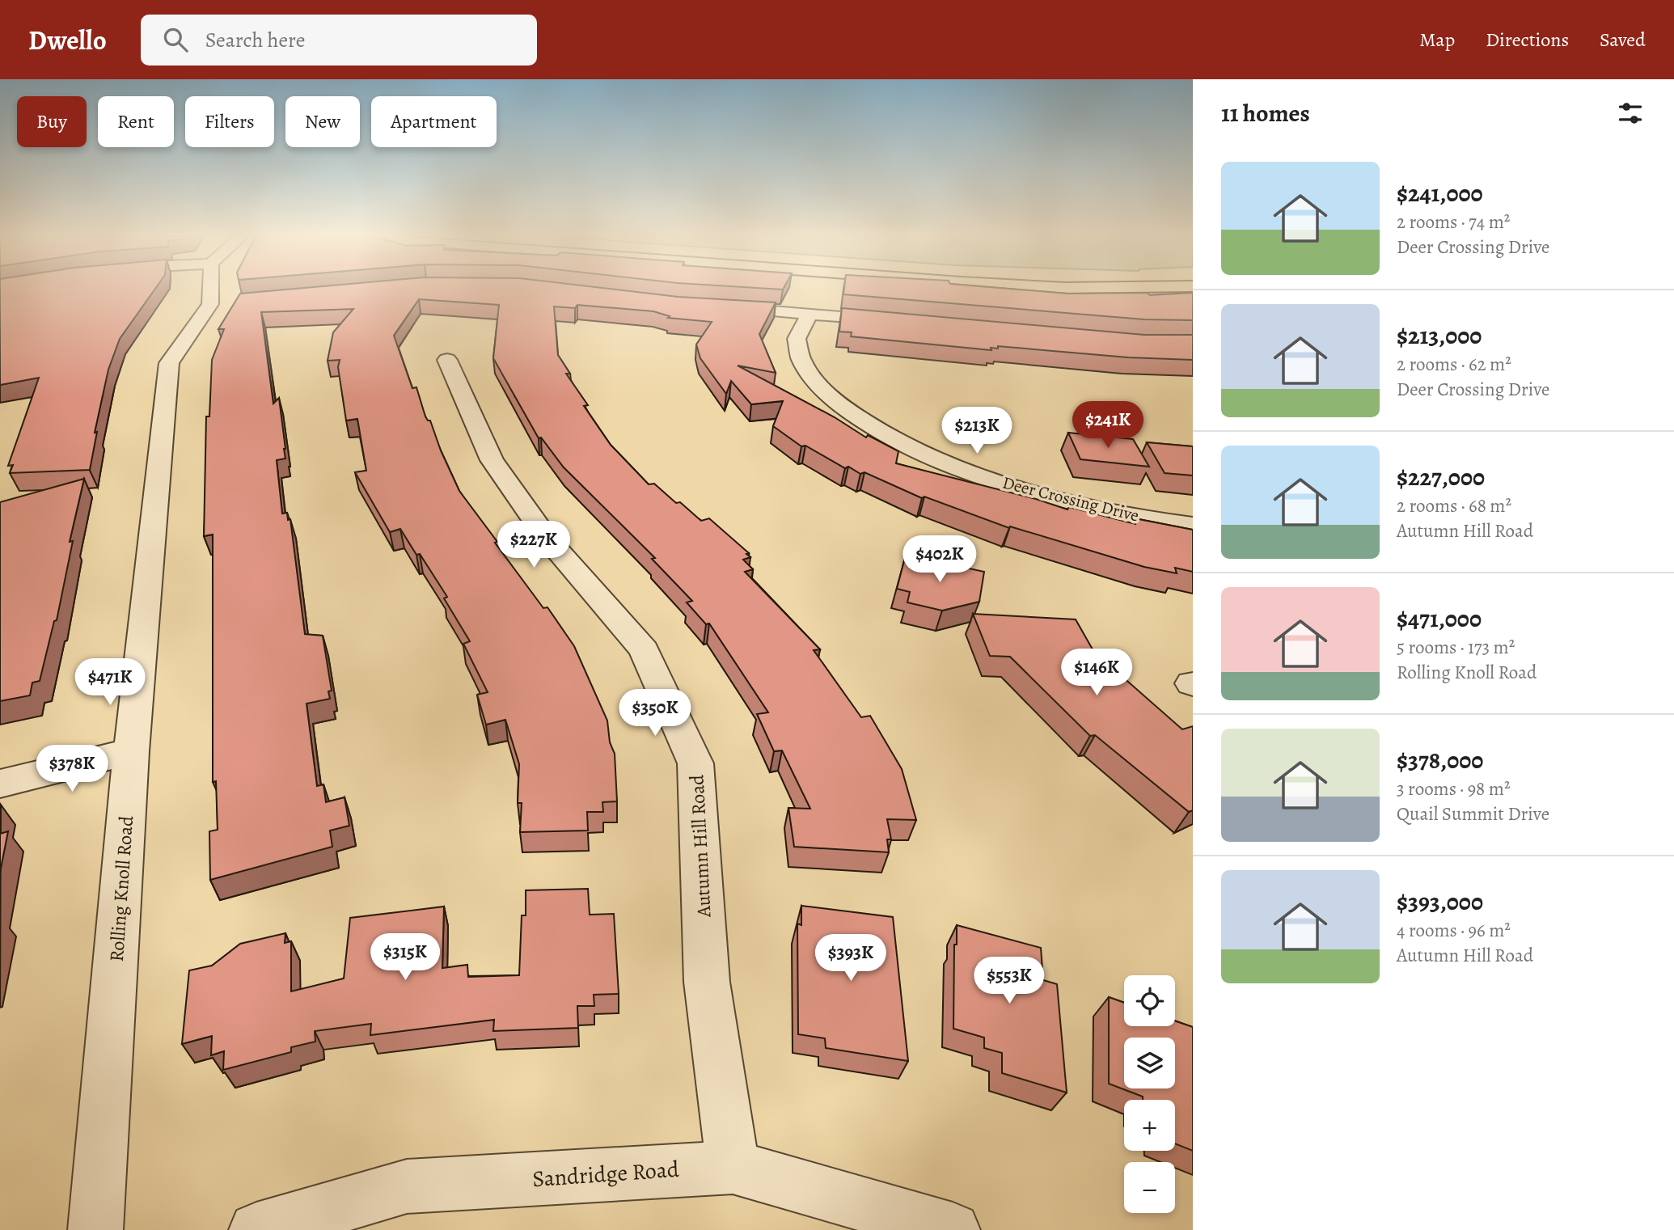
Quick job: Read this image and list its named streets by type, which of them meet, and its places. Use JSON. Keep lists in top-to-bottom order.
{
  "streets": {
    "street": [
      "Deer Crossing Drive",
      "Autumn Hill Road",
      "Rolling Knoll Road",
      "Sandridge Road"
    ]
  },
  "crossings": [
    ["Autumn Hill Road", "Sandridge Road"]
  ],
  "page": {
    "header": "Dwello",
    "search": "Search here",
    "nav": ["Map", "Directions", "Saved"],
    "heading": "11 homes",
    "chip": [
      "Buy",
      "Rent",
      "Filters",
      "New",
      "Apartment"
    ],
    "list": [
      {
        "name": "$241,000",
        "note": "2 rooms · 74 m² · Deer Crossing Drive"
      },
      {
        "name": "$213,000",
        "note": "2 rooms · 62 m² · Deer Crossing Drive"
      },
      {
        "name": "$227,000",
        "note": "2 rooms · 68 m² · Autumn Hill Road"
      },
      {
        "name": "$471,000",
        "note": "5 rooms · 173 m² · Rolling Knoll Road"
      },
      {
        "name": "$378,000",
        "note": "3 rooms · 98 m² · Quail Summit Drive"
      },
      {
        "name": "$393,000",
        "note": "4 rooms · 96 m² · Autumn Hill Road"
      }
    ],
    "price": [
      "$241K",
      "$213K",
      "$227K",
      "$402K",
      "$146K",
      "$471K",
      "$350K",
      "$378K",
      "$315K",
      "$393K",
      "$553K"
    ],
    "map_buttons": ["+", "−"]
  }
}
